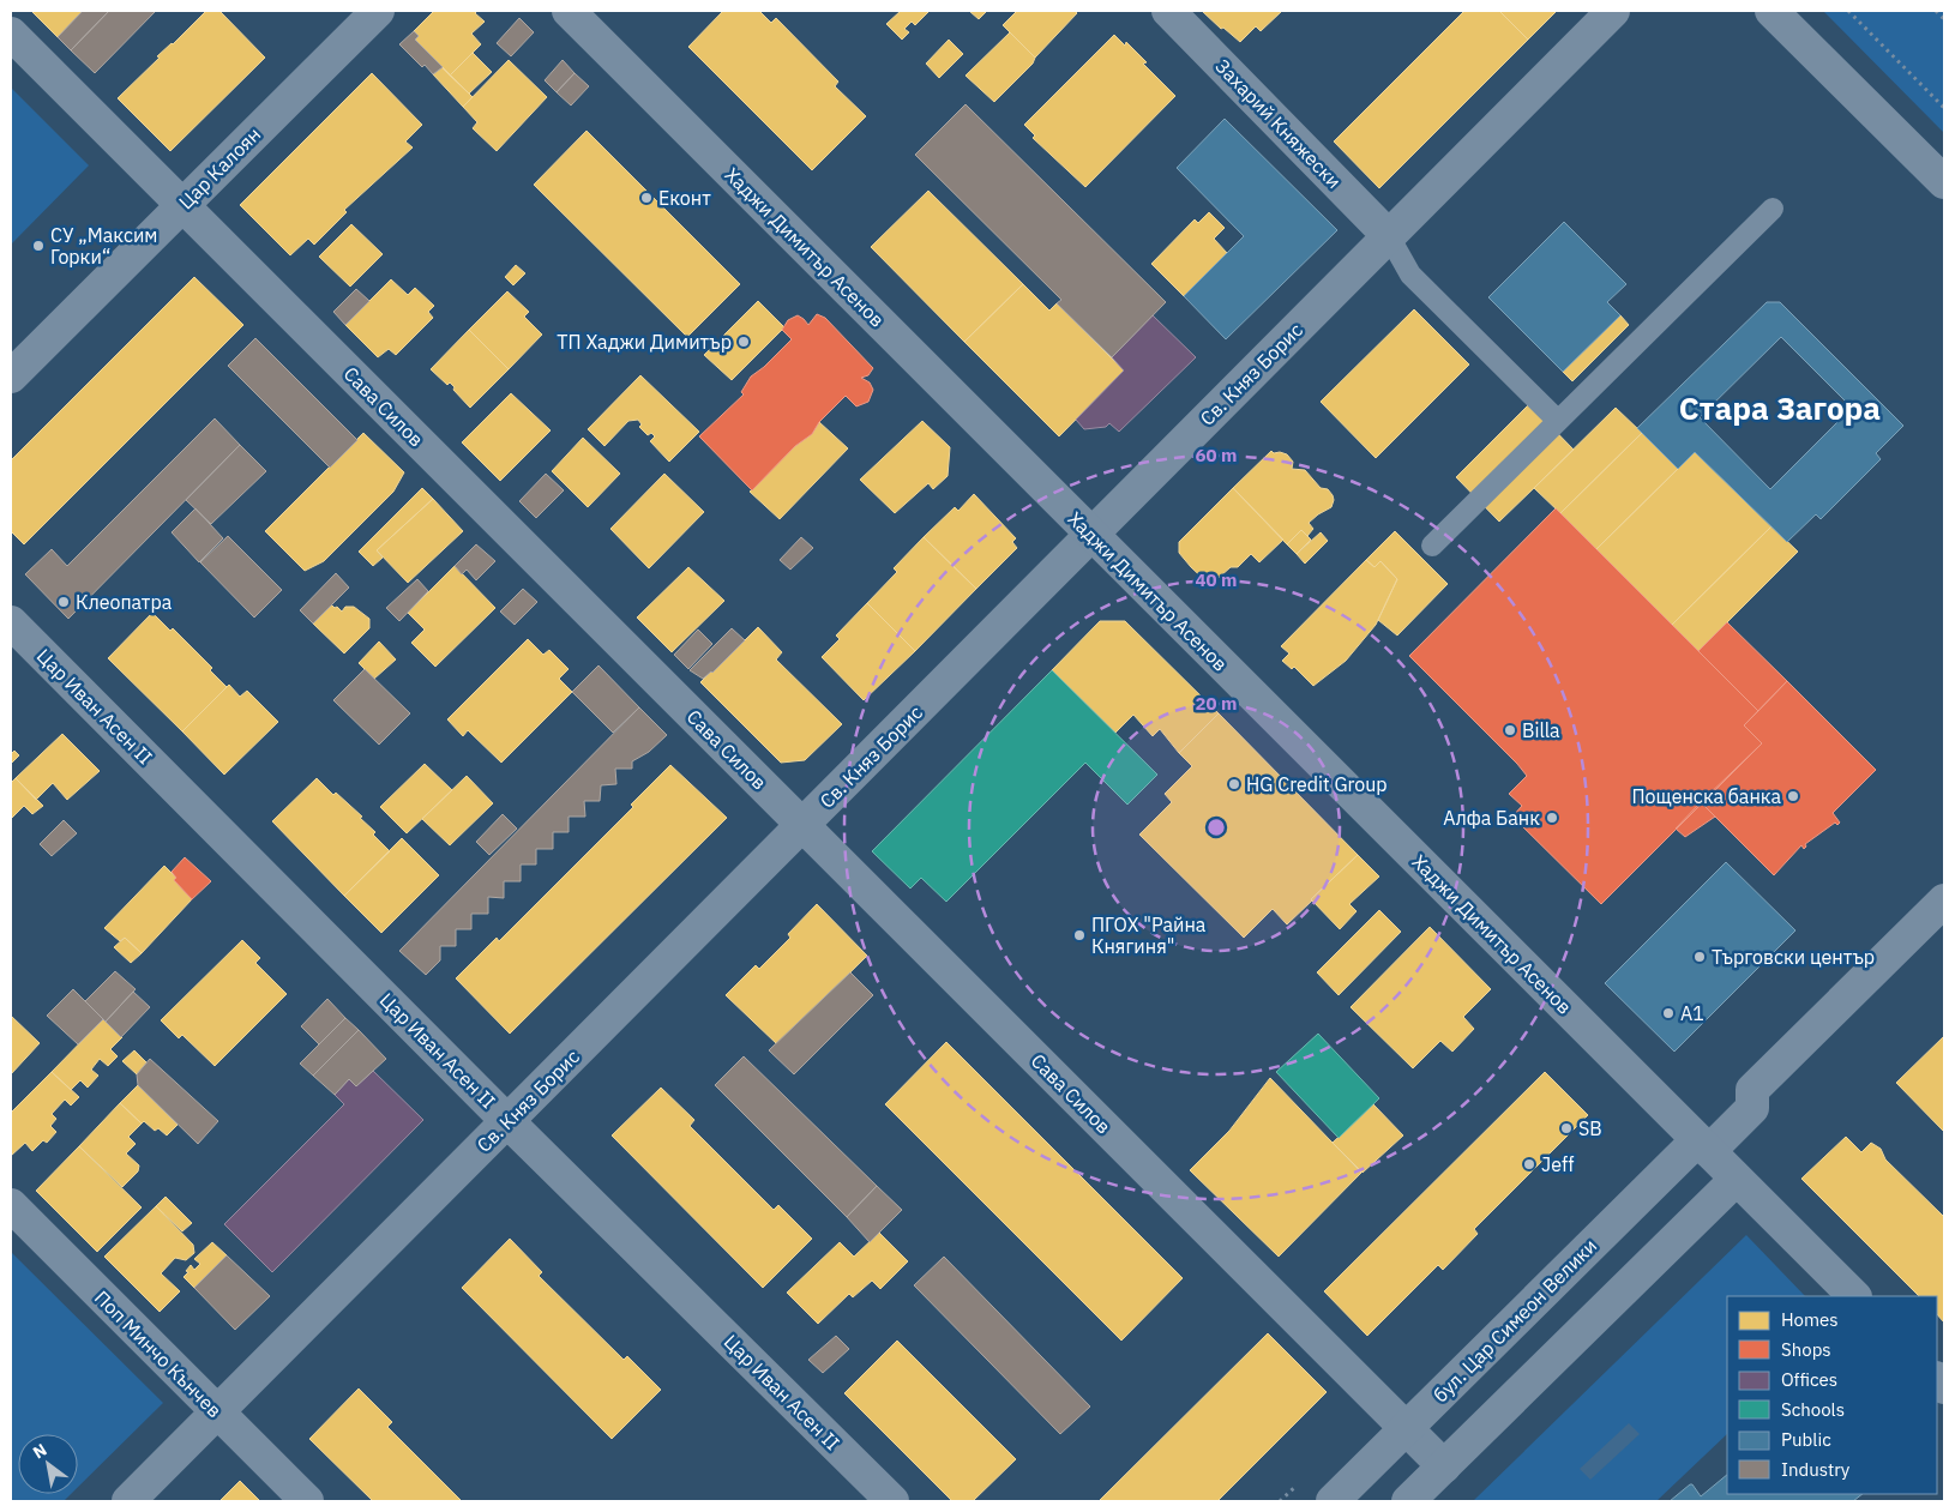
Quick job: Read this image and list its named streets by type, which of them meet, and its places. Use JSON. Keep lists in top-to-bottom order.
{
  "streets": {
    "street": [
      "Захарий Княжески",
      "Цар Калоян",
      "Хаджи Димитър Асенов",
      "Св. Княз Борис",
      "Сава Силов",
      "Цар Иван Асен II",
      "бул. Цар Симеон Велики",
      "Поп Минчо Кънчев"
    ]
  },
  "crossings": [
    ["Захарий Княжески", "Св. Княз Борис"],
    ["Цар Калоян", "Сава Силов"],
    ["Хаджи Димитър Асенов", "Св. Княз Борис"],
    ["Хаджи Димитър Асенов", "бул. Цар Симеон Велики"],
    ["Св. Княз Борис", "Сава Силов"],
    ["Св. Княз Борис", "Цар Иван Асен II"],
    ["Св. Княз Борис", "Поп Минчо Кънчев"],
    ["Сава Силов", "бул. Цар Симеон Велики"]
  ],
  "districts": ["Стара Загора"],
  "places": [
    "Еконт",
    "СУ „Максим Горки“",
    "ТП Хаджи Димитър",
    "Клеопатра",
    "Billa",
    "HG Credit Group",
    "Пощенска банка",
    "Алфа Банк",
    "ПГОХ \"Райна Княгиня\"",
    "Търговски център",
    "A1",
    "SB",
    "Jeff"
  ],
  "legend": [
    "Homes",
    "Shops",
    "Offices",
    "Schools",
    "Public",
    "Industry"
  ],
  "north": "top left",
  "rings": ["60 m", "40 m", "20 m"]
}
